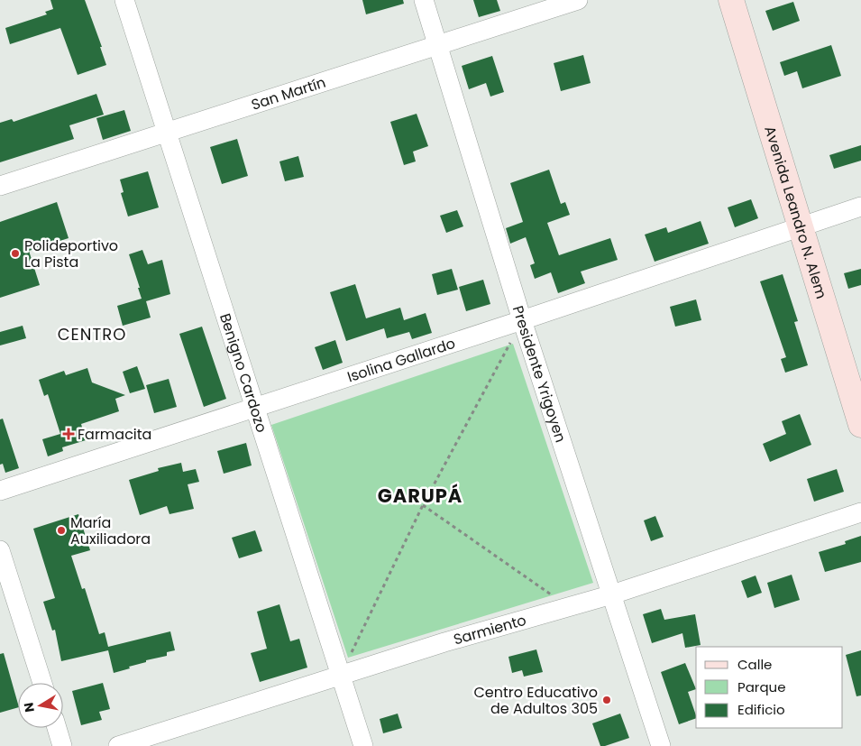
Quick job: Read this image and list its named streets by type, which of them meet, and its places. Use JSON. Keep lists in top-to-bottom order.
{
  "streets": {
    "main road": ["Avenida Leandro N. Alem"],
    "street": [
      "San Martín",
      "Isolina Gallardo",
      "Benigno Cardozo",
      "Presidente Yrigoyen",
      "Sarmiento"
    ]
  },
  "crossings": [
    ["San Martín", "Benigno Cardozo"],
    ["San Martín", "Presidente Yrigoyen"],
    ["Avenida Leandro N. Alem", "Isolina Gallardo"],
    ["Isolina Gallardo", "Benigno Cardozo"],
    ["Isolina Gallardo", "Presidente Yrigoyen"],
    ["Benigno Cardozo", "Sarmiento"],
    ["Presidente Yrigoyen", "Sarmiento"]
  ],
  "districts": ["CENTRO", "GARUPÁ"],
  "places": {
    "other": ["Polideportivo La Pista", "María Auxiliadora", "Centro Educativo de Adultos 305"],
    "health": ["Farmacita"]
  },
  "legend": ["Calle", "Parque", "Edificio"],
  "north": "left"
}
